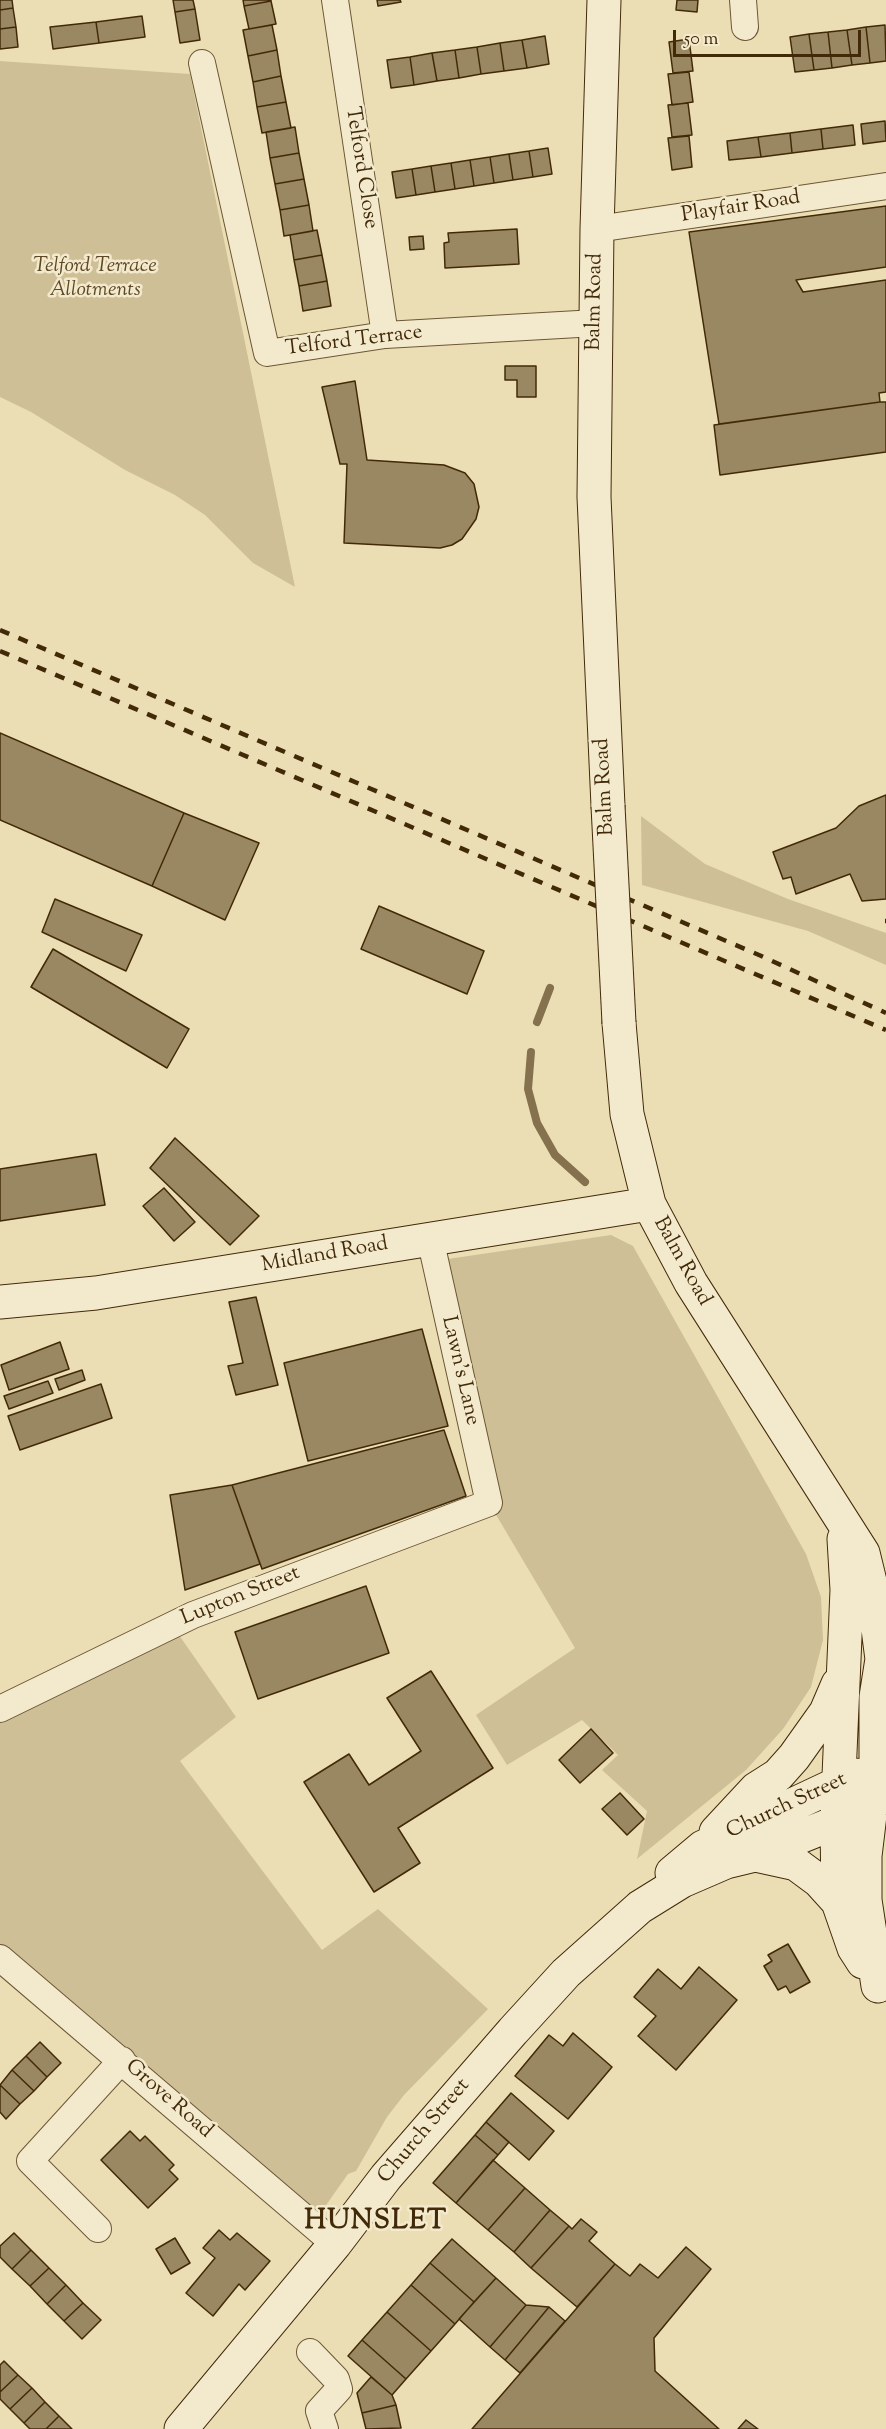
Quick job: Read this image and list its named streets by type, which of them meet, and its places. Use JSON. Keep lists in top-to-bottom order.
{
  "streets": {
    "street": [
      "Telford Close",
      "Playfair Road",
      "Balm Road",
      "Telford Terrace",
      "Midland Road",
      "Lawn's Lane",
      "Lupton Street",
      "Church Street",
      "Grove Road"
    ]
  },
  "crossings": [
    ["Telford Close", "Telford Terrace"],
    ["Playfair Road", "Balm Road"],
    ["Balm Road", "Telford Terrace"],
    ["Balm Road", "Midland Road"],
    ["Balm Road", "Church Street"],
    ["Midland Road", "Lawn's Lane"],
    ["Lawn's Lane", "Lupton Street"],
    ["Church Street", "Grove Road"]
  ],
  "districts": ["HUNSLET"],
  "parks": ["Telford Terrace Allotments"],
  "scale_bar": "50 m"
}
